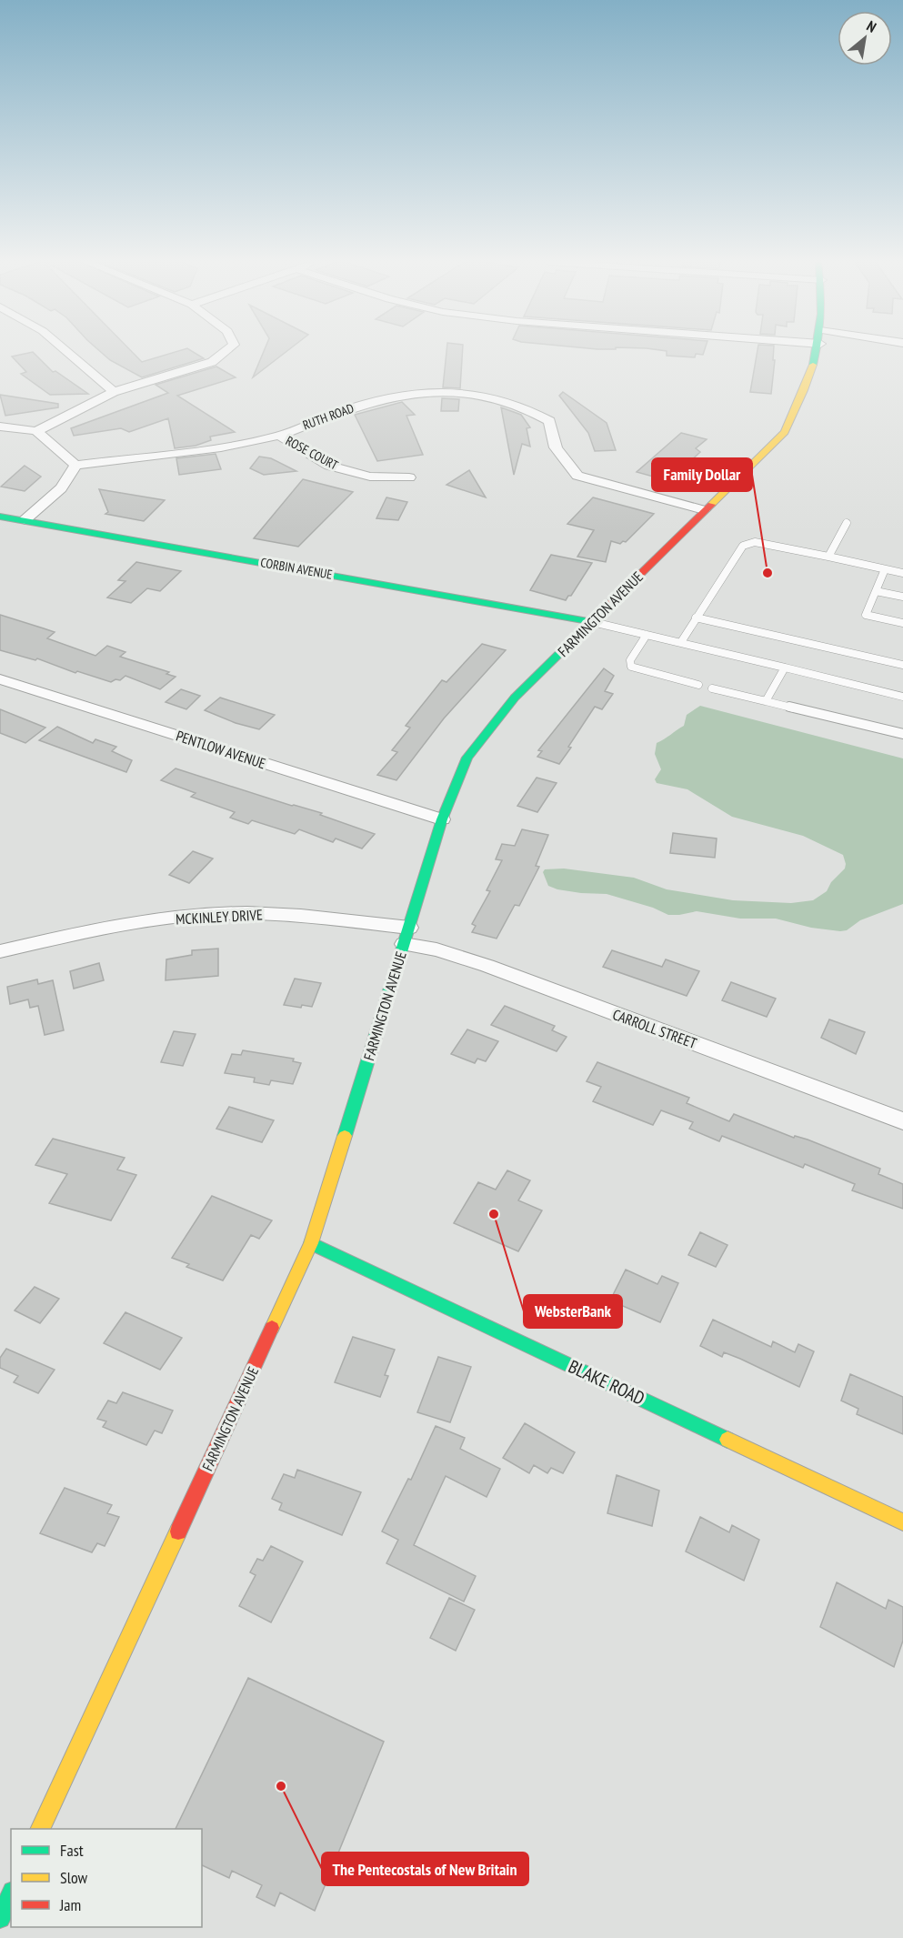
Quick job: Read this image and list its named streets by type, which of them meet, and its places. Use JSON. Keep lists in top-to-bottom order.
{
  "streets": {
    "main road": ["CORBIN AVENUE", "FARMINGTON AVENUE", "BLAKE ROAD"],
    "street": [
      "RUTH ROAD",
      "ROSE COURT",
      "PENTLOW AVENUE",
      "MCKINLEY DRIVE",
      "CARROLL STREET"
    ]
  },
  "crossings": [
    ["RUTH ROAD", "ROSE COURT"],
    ["RUTH ROAD", "FARMINGTON AVENUE"],
    ["CORBIN AVENUE", "FARMINGTON AVENUE"],
    ["FARMINGTON AVENUE", "PENTLOW AVENUE"],
    ["FARMINGTON AVENUE", "MCKINLEY DRIVE"],
    ["FARMINGTON AVENUE", "CARROLL STREET"],
    ["FARMINGTON AVENUE", "BLAKE ROAD"],
    ["MCKINLEY DRIVE", "CARROLL STREET"]
  ],
  "places": ["Family Dollar", "WebsterBank", "The Pentecostals of New Britain"],
  "legend": ["Fast", "Slow", "Jam"],
  "north": "top right"
}
